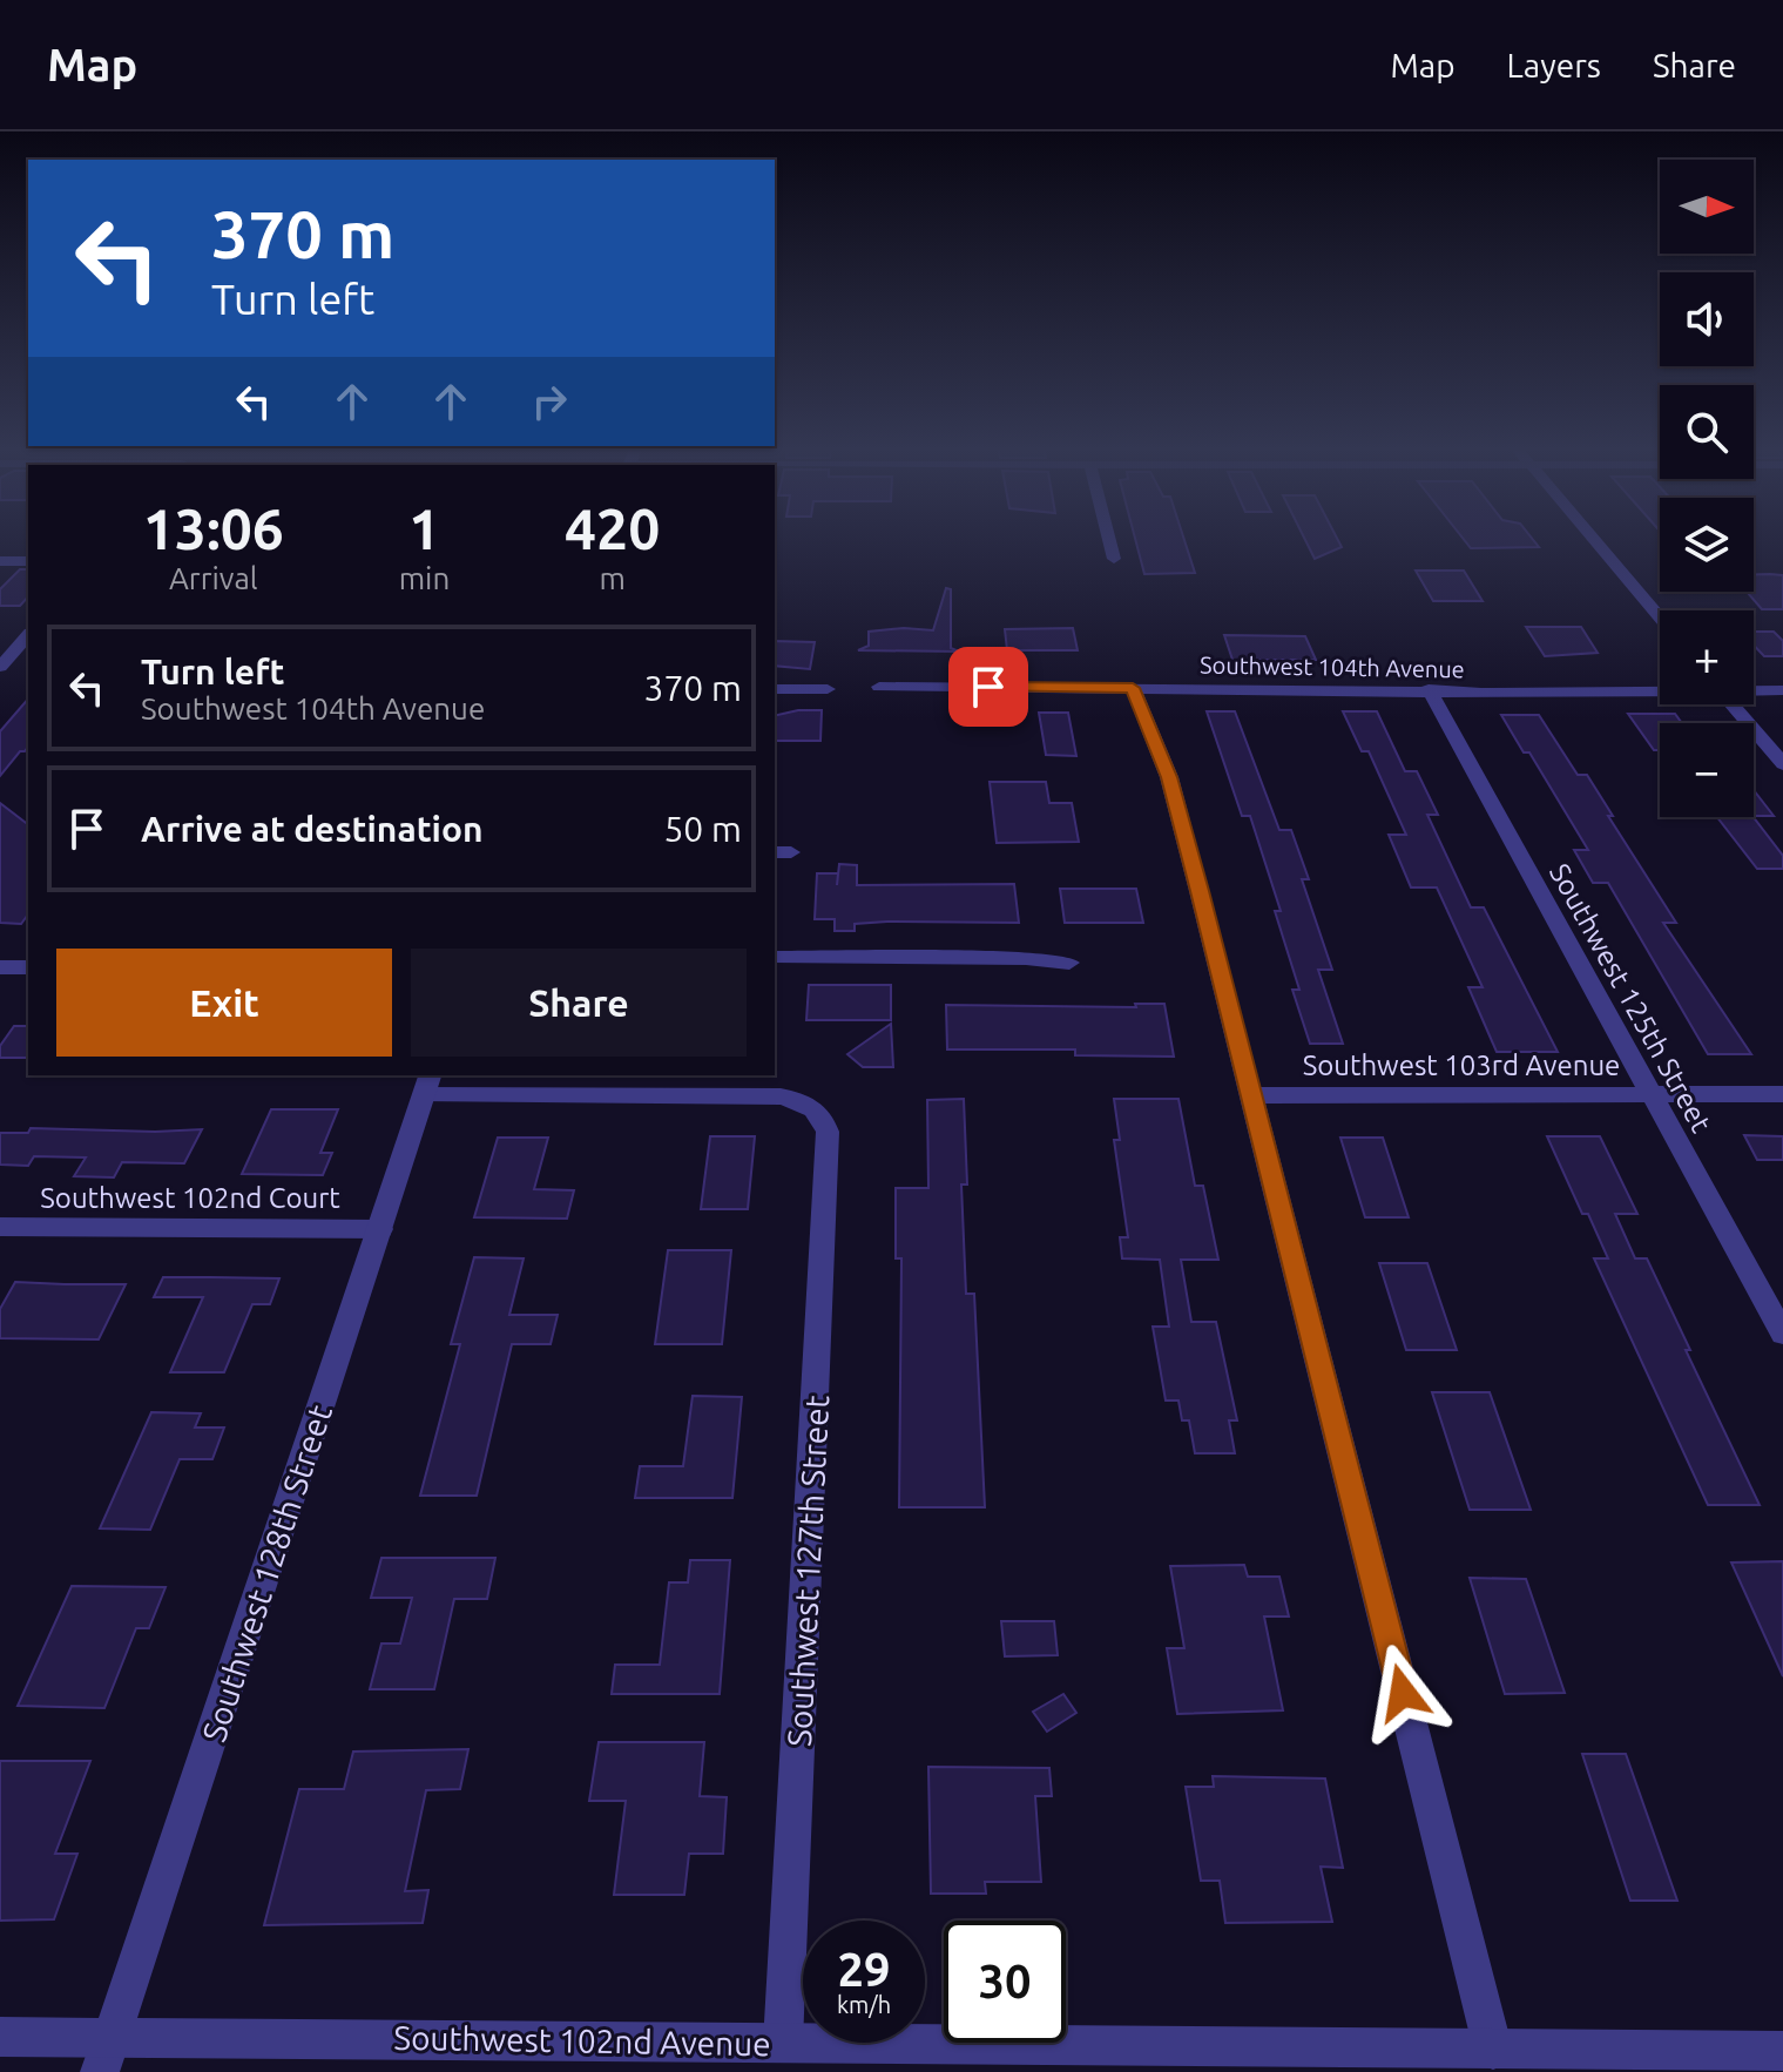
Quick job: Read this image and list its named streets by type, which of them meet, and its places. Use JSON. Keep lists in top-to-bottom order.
{
  "streets": {
    "street": [
      "Southwest 104th Avenue",
      "Southwest 125th Street",
      "Southwest 103rd Avenue",
      "Southwest 102nd Court",
      "Southwest 127th Street",
      "Southwest 128th Street",
      "Southwest 102nd Avenue"
    ]
  },
  "crossings": [
    ["Southwest 104th Avenue", "Southwest 125th Street"],
    ["Southwest 125th Street", "Southwest 103rd Avenue"],
    ["Southwest 102nd Court", "Southwest 128th Street"],
    ["Southwest 127th Street", "Southwest 128th Street"],
    ["Southwest 127th Street", "Southwest 102nd Avenue"],
    ["Southwest 128th Street", "Southwest 102nd Avenue"]
  ],
  "north": "right",
  "page": {
    "header": "Map",
    "nav": ["Map", "Layers", "Share"],
    "map_buttons": ["+", "−"],
    "turn": ["370 m", "Turn left"],
    "eta": [
      "13:06",
      "Arrival",
      "1",
      "min",
      "420",
      "m"
    ],
    "list": [
      {
        "name": "Turn left",
        "note": "Southwest 104th Avenue",
        "value": "370 m"
      },
      {
        "name": "Arrive at destination",
        "value": "50 m"
      }
    ],
    "buttons": ["Exit", "Share"],
    "speed": "29 km/h",
    "limit": "30"
  }
}
